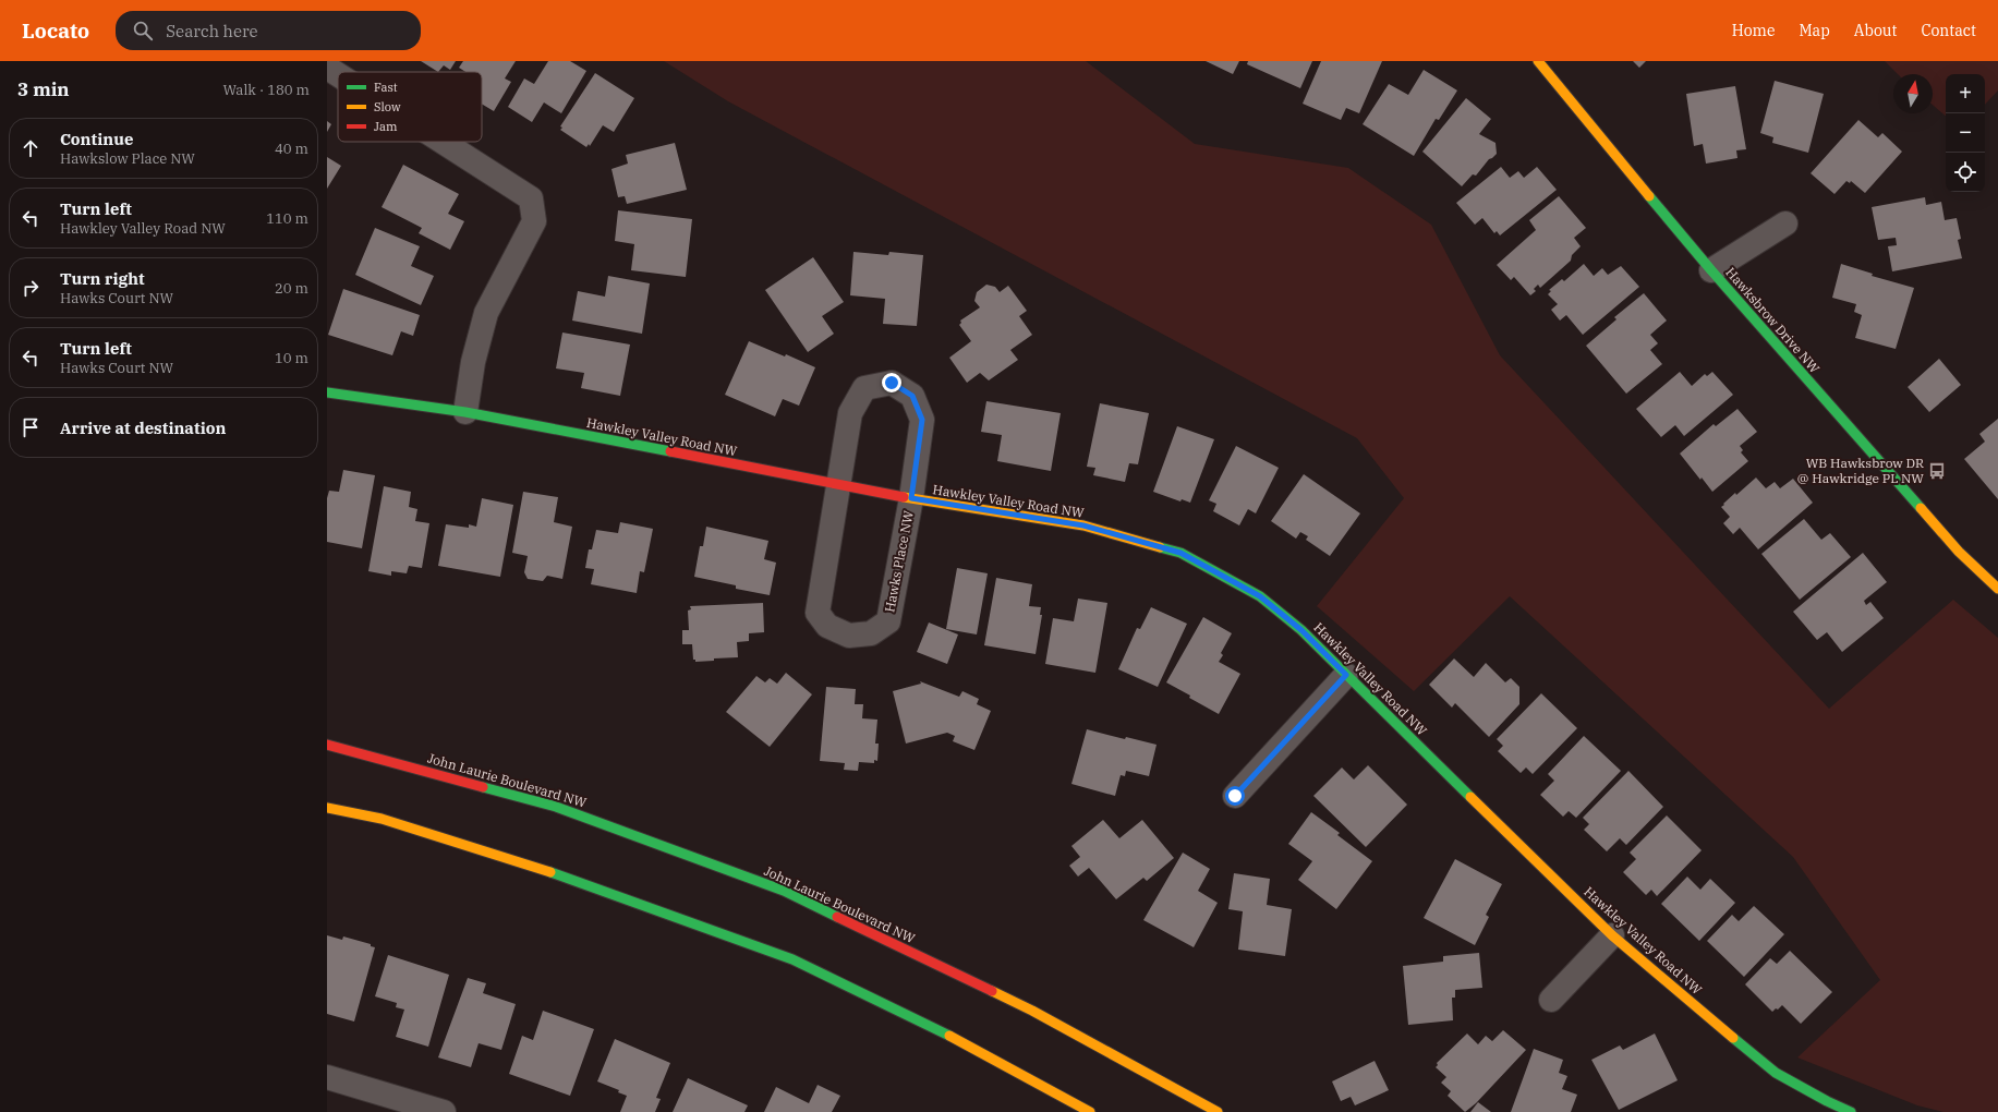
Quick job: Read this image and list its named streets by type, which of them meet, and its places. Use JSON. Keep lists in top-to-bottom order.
{
  "streets": {
    "street": [
      "Hawksbrow Drive NW",
      "Hawkley Valley Road NW",
      "Hawks Place NW",
      "John Laurie Boulevard NW"
    ]
  },
  "crossings": [
    ["Hawkley Valley Road NW", "Hawks Place NW"]
  ],
  "places": {
    "bus stop": ["WB Hawksbrow DR @ Hawkridge PL NW"]
  },
  "legend": ["Fast", "Slow", "Jam"],
  "north": "top",
  "page": {
    "header": "Locato",
    "search": "Search here",
    "nav": [
      "Home",
      "Map",
      "About",
      "Contact"
    ],
    "heading": ["3 min", "Walk · 180 m"],
    "map_buttons": ["+", "−"],
    "list": [
      ["Continue", "Hawkslow Place NW", "40 m"],
      ["Turn left", "Hawkley Valley Road NW", "110 m"],
      ["Turn right", "Hawks Court NW", "20 m"],
      ["Turn left", "Hawks Court NW", "10 m"],
      "Arrive at destination"
    ]
  }
}
